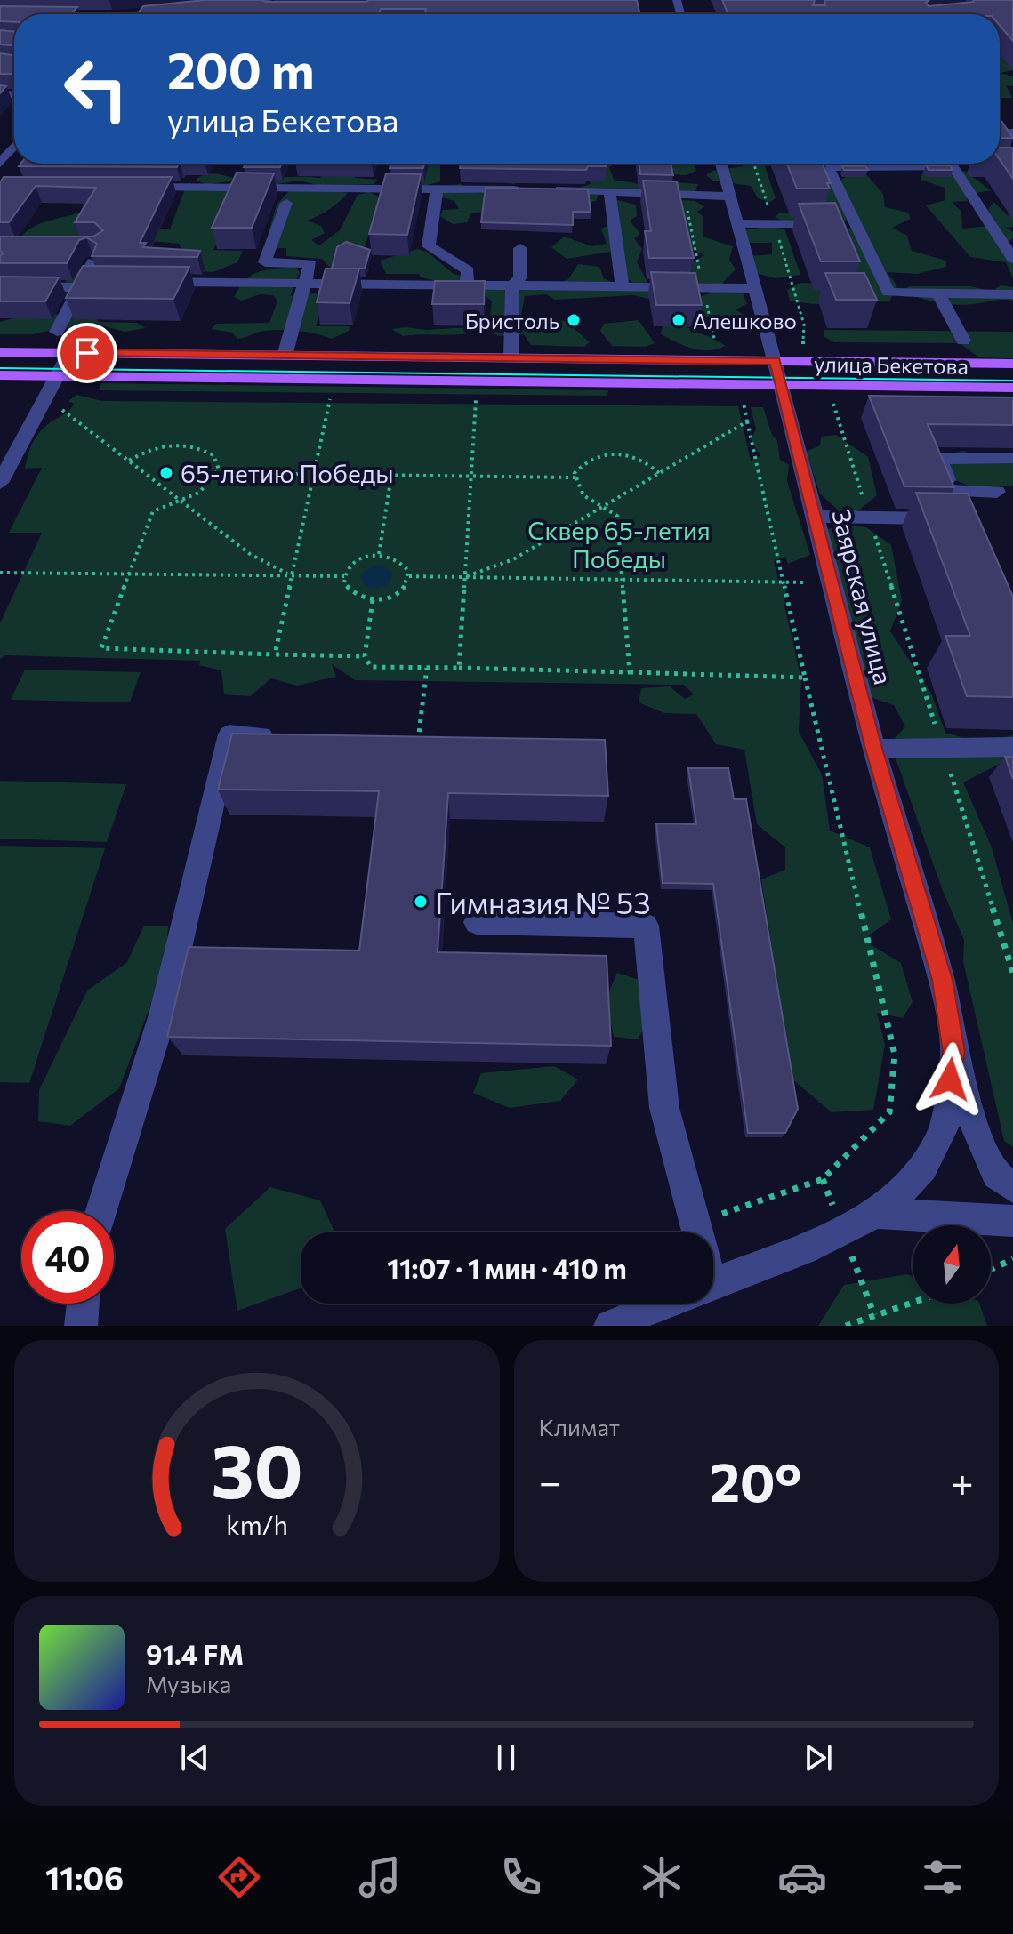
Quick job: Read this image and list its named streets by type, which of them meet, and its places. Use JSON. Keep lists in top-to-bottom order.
{
  "streets": {
    "main road": ["улица Бекетова"],
    "street": ["Заярская улица"]
  },
  "crossings": [
    ["улица Бекетова", "Заярская улица"]
  ],
  "parks": ["Сквер 65-летия Победы"],
  "places": [
    "Бристоль",
    "Алешково",
    "65-летию Победы",
    "Гимназия № 53"
  ],
  "north": "top",
  "page": {
    "turn": ["200 m", "улица Бекетова"],
    "limit": "40",
    "trip": "11:07 · 1 мин · 410 m",
    "tile": "Климат",
    "heat": ["−", "20°", "+"],
    "song": ["91.4 FM", "Музыка"],
    "tabs": "11:06",
    "gauge": ["30", "km/h"]
  }
}
